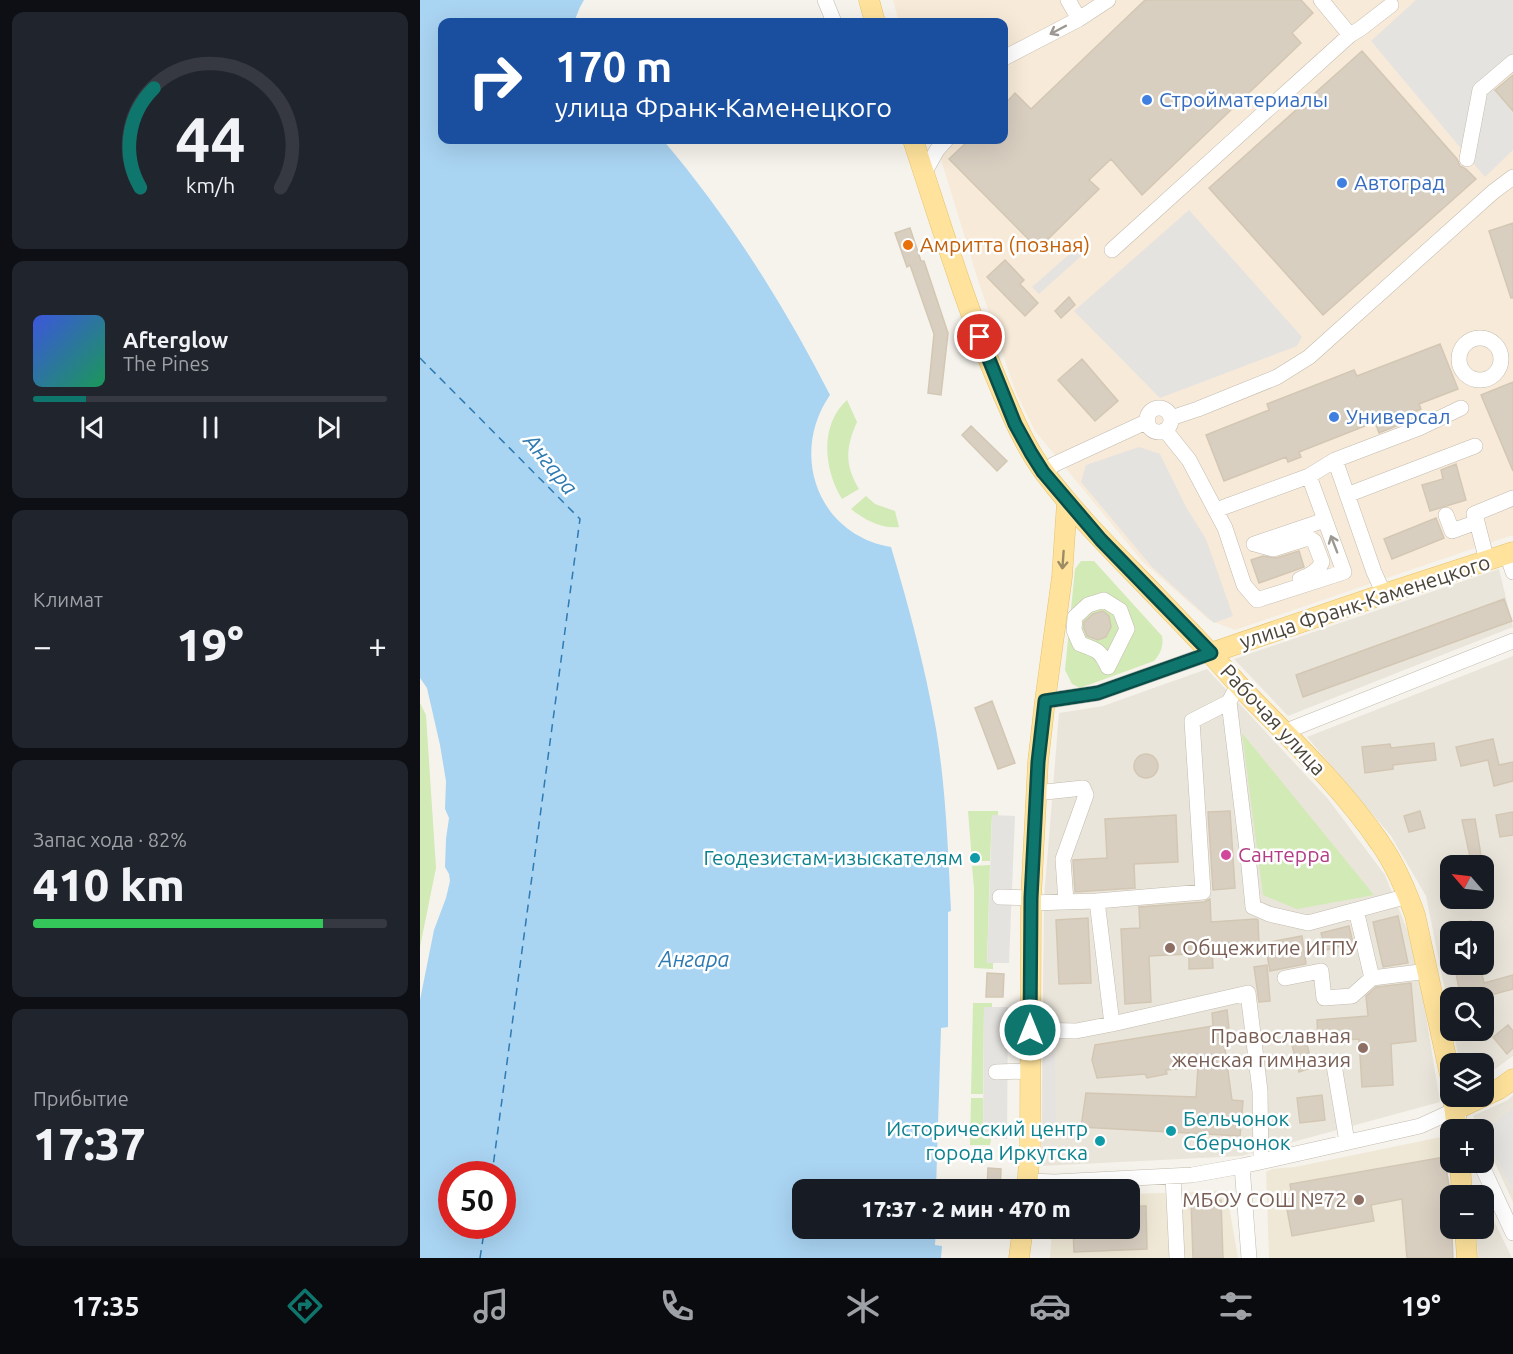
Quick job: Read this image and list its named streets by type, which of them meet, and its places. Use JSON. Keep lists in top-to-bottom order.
{
  "streets": {
    "main road": ["улица Франк-Каменецкого", "Рабочая улица"]
  },
  "crossings": [
    ["улица Франк-Каменецкого", "Рабочая улица"]
  ],
  "water": ["Ангара"],
  "places": [
    "Стройматериалы",
    "Автоград",
    "Амритта (позная)",
    "Универсал",
    "Сантерра",
    "Геодезистам-изыскателям",
    "Общежитие ИГПУ",
    "Православная женская гимназия",
    "Бельчонок Сберчонок",
    "Исторический центр города Иркутска",
    "МБОУ СОШ №72"
  ],
  "north": "top left",
  "page": {
    "turn": ["170 m", "улица Франк-Каменецкого"],
    "song": ["Afterglow", "The Pines"],
    "tile": [
      "Климат",
      ["Запас хода · 82%", "410 km"],
      ["Прибытие", "17:37"]
    ],
    "heat": ["−", "19°", "+"],
    "map_buttons": ["+", "−"],
    "limit": "50",
    "trip": "17:37 · 2 мин · 470 m",
    "tabs": ["17:35", "19°"],
    "gauge": ["44", "km/h"]
  }
}
